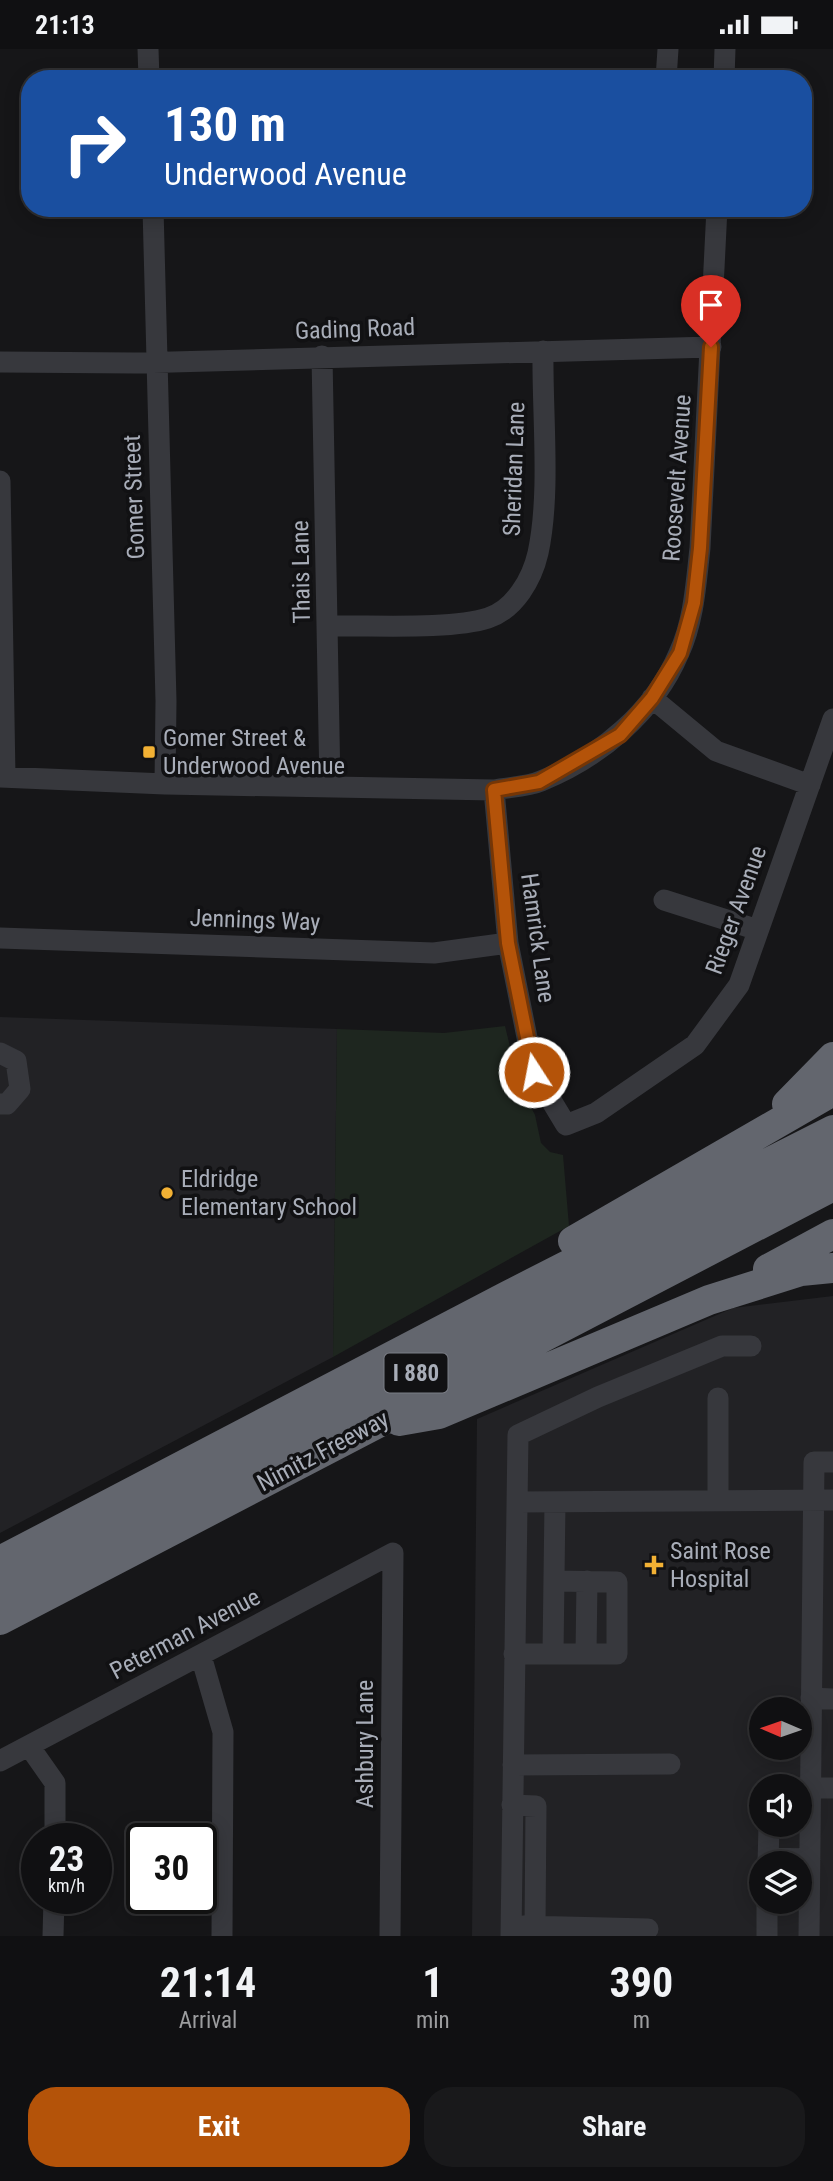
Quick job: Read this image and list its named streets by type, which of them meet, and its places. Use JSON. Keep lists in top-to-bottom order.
{
  "streets": {
    "highway": ["I 880", "Nimitz Freeway"],
    "street": [
      "Gading Road",
      "Sheridan Lane",
      "Roosevelt Avenue",
      "Gomer Street",
      "Thais Lane",
      "Rieger Avenue",
      "Jennings Way",
      "Hamrick Lane",
      "Peterman Avenue",
      "Ashbury Lane"
    ]
  },
  "crossings": [
    ["Gading Road", "Sheridan Lane"],
    ["Gading Road", "Roosevelt Avenue"],
    ["Gading Road", "Gomer Street"],
    ["Gading Road", "Thais Lane"],
    ["Sheridan Lane", "Thais Lane"],
    ["Roosevelt Avenue", "Gomer Street"],
    ["Roosevelt Avenue", "Thais Lane"],
    ["Roosevelt Avenue", "Hamrick Lane"],
    ["Rieger Avenue", "Hamrick Lane"],
    ["Jennings Way", "Hamrick Lane"],
    ["Peterman Avenue", "Ashbury Lane"]
  ],
  "places": {
    "transit": ["Gomer Street & Underwood Avenue"],
    "other": ["Eldridge Elementary School"],
    "health": ["Saint Rose Hospital"]
  },
  "north": "left",
  "page": {
    "status": "21:13",
    "turn": ["130 m", "Underwood Avenue"],
    "speed": "23 km/h",
    "limit": "30",
    "eta": [
      "21:14",
      "Arrival",
      "1",
      "min",
      "390",
      "m"
    ],
    "buttons": ["Exit", "Share"]
  }
}
